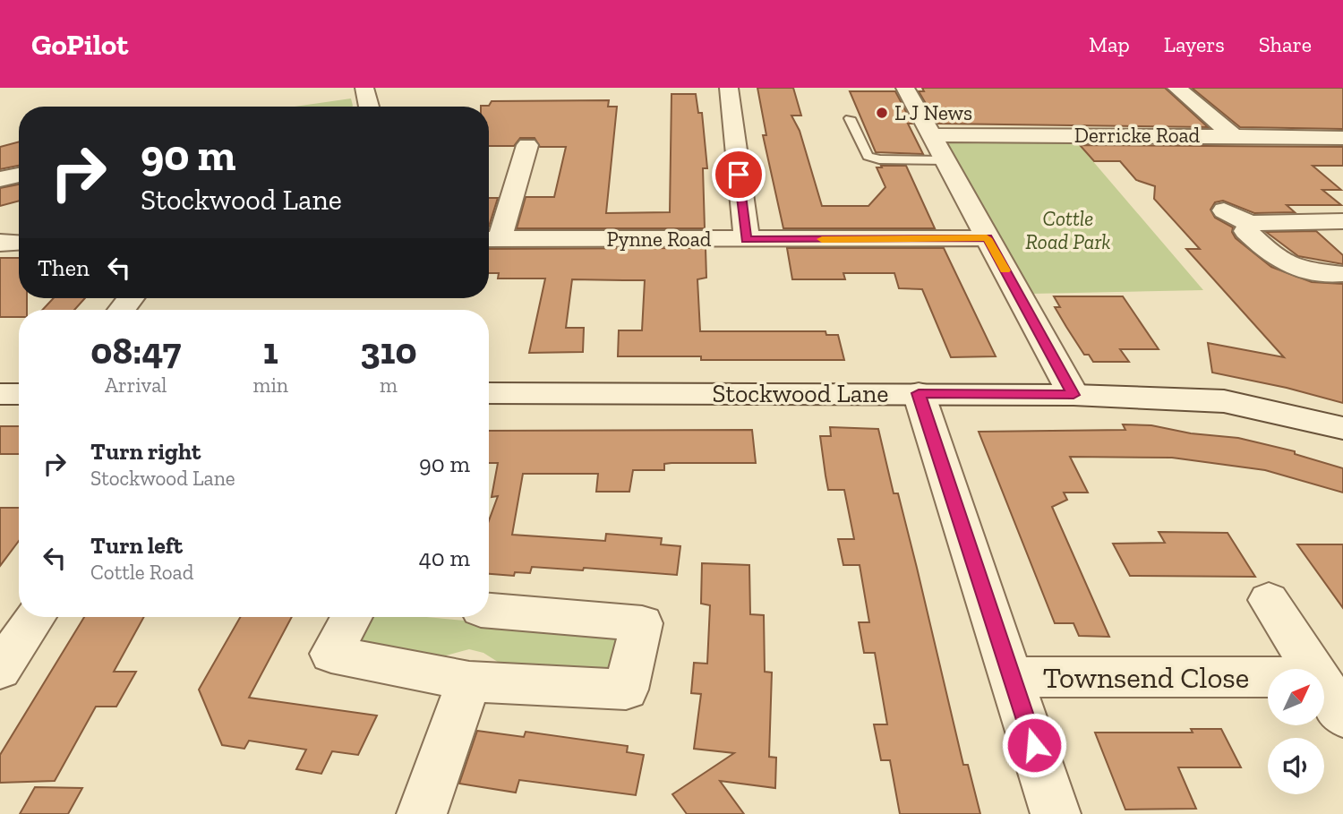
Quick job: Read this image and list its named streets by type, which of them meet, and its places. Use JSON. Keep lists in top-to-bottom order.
{
  "streets": {
    "street": [
      "Derricke Road",
      "Pynne Road",
      "Stockwood Lane",
      "Townsend Close"
    ]
  },
  "parks": ["Cottle Road Park"],
  "places": ["L J News"],
  "north": "top right",
  "page": {
    "header": "GoPilot",
    "nav": ["Map", "Layers", "Share"],
    "turn": ["90 m", "Stockwood Lane"],
    "then": "Then",
    "eta": [
      "08:47",
      "Arrival",
      "1",
      "min",
      "310",
      "m"
    ],
    "list": [
      {
        "name": "Turn right",
        "note": "Stockwood Lane",
        "value": "90 m"
      },
      {
        "name": "Turn left",
        "note": "Cottle Road",
        "value": "40 m"
      }
    ]
  }
}
